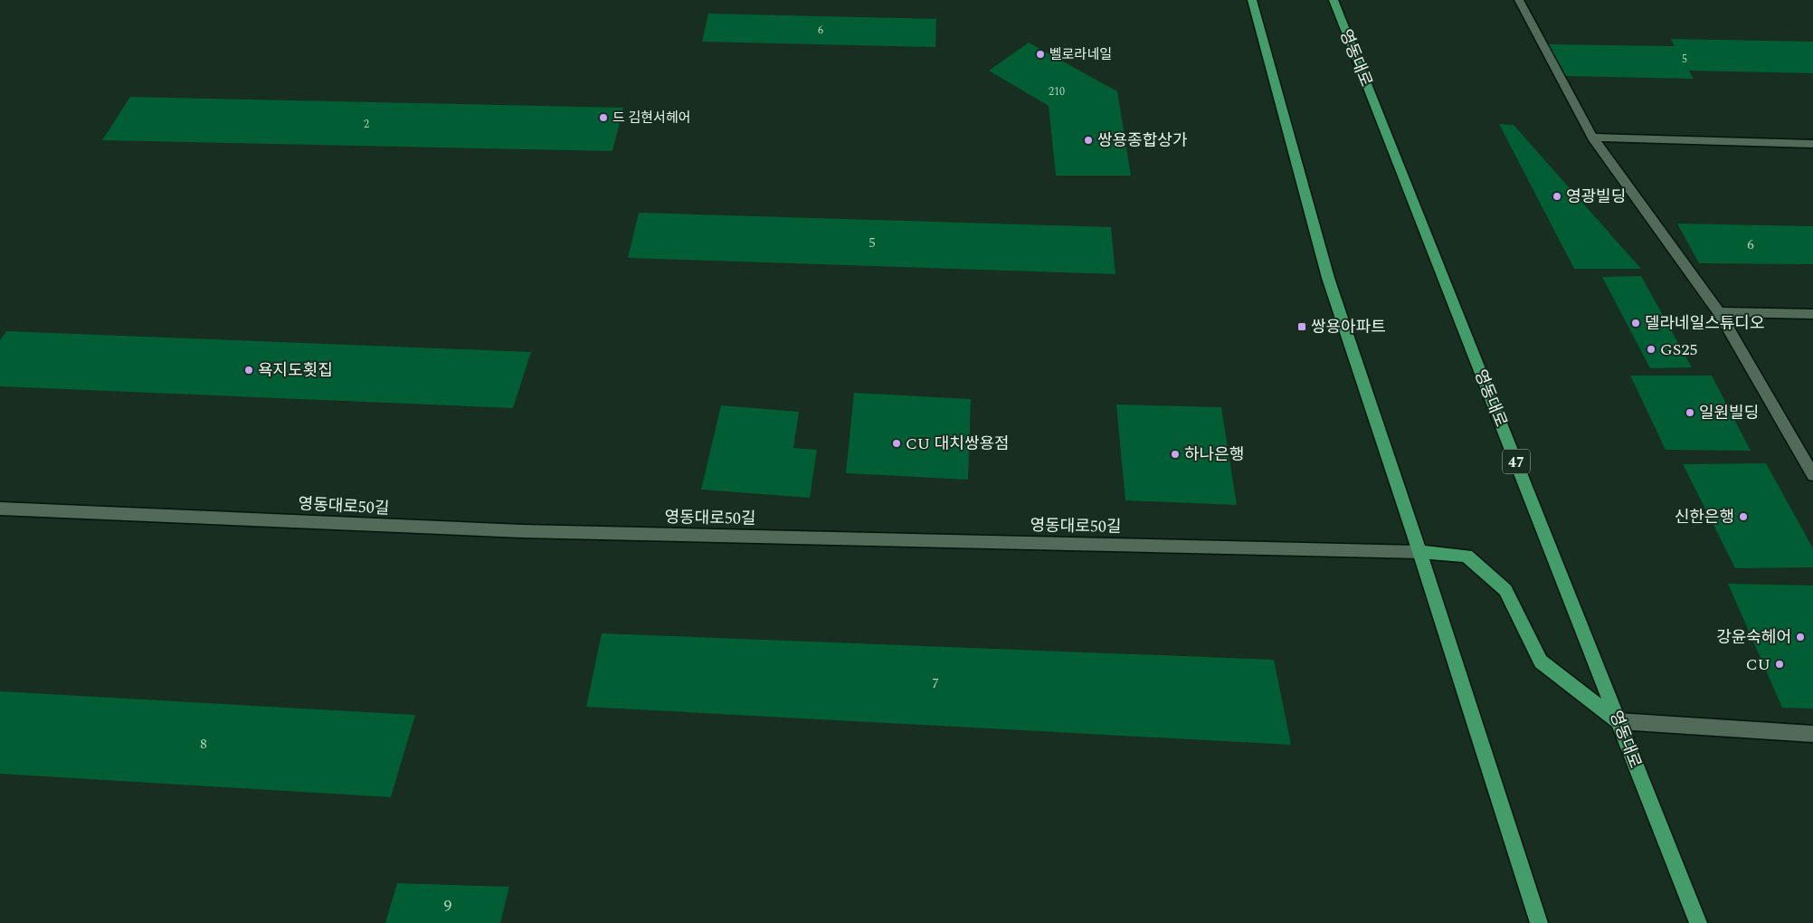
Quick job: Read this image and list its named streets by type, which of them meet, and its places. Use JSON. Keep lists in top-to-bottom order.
{
  "streets": {
    "main road": ["영동대로", "47"],
    "street": ["영동대로50길"]
  },
  "places": {
    "other": [
      "벨로라네일",
      "드 김현서헤어",
      "쌍용종합상가",
      "영광빌딩",
      "델라네일스튜디오",
      "GS25",
      "욕지도횟집",
      "일원빌딩",
      "CU 대치쌍용점",
      "하나은행",
      "신한은행",
      "강윤숙헤어",
      "CU"
    ],
    "transit": ["쌍용아파트"]
  },
  "house_numbers": [
    "6",
    "5",
    "210",
    "2",
    "5",
    "6",
    "7",
    "8",
    "9"
  ]
}
